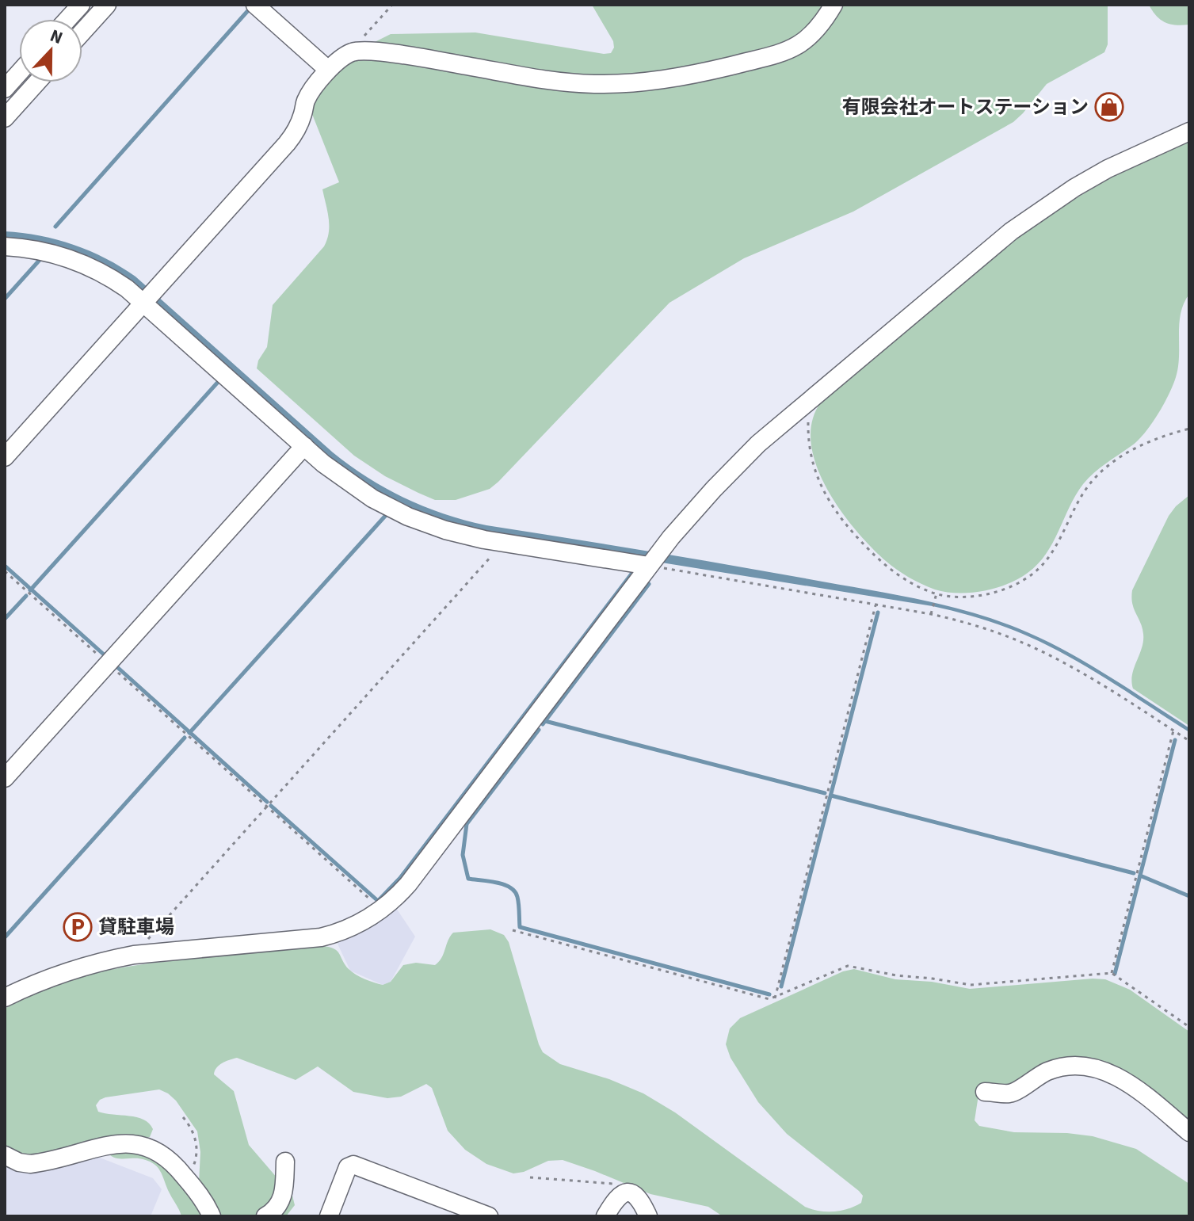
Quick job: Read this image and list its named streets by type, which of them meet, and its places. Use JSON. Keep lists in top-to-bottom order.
{
  "places": {
    "shop": ["有限会社オートステーション"],
    "parking": ["貸駐車場"]
  },
  "north": "top"
}
